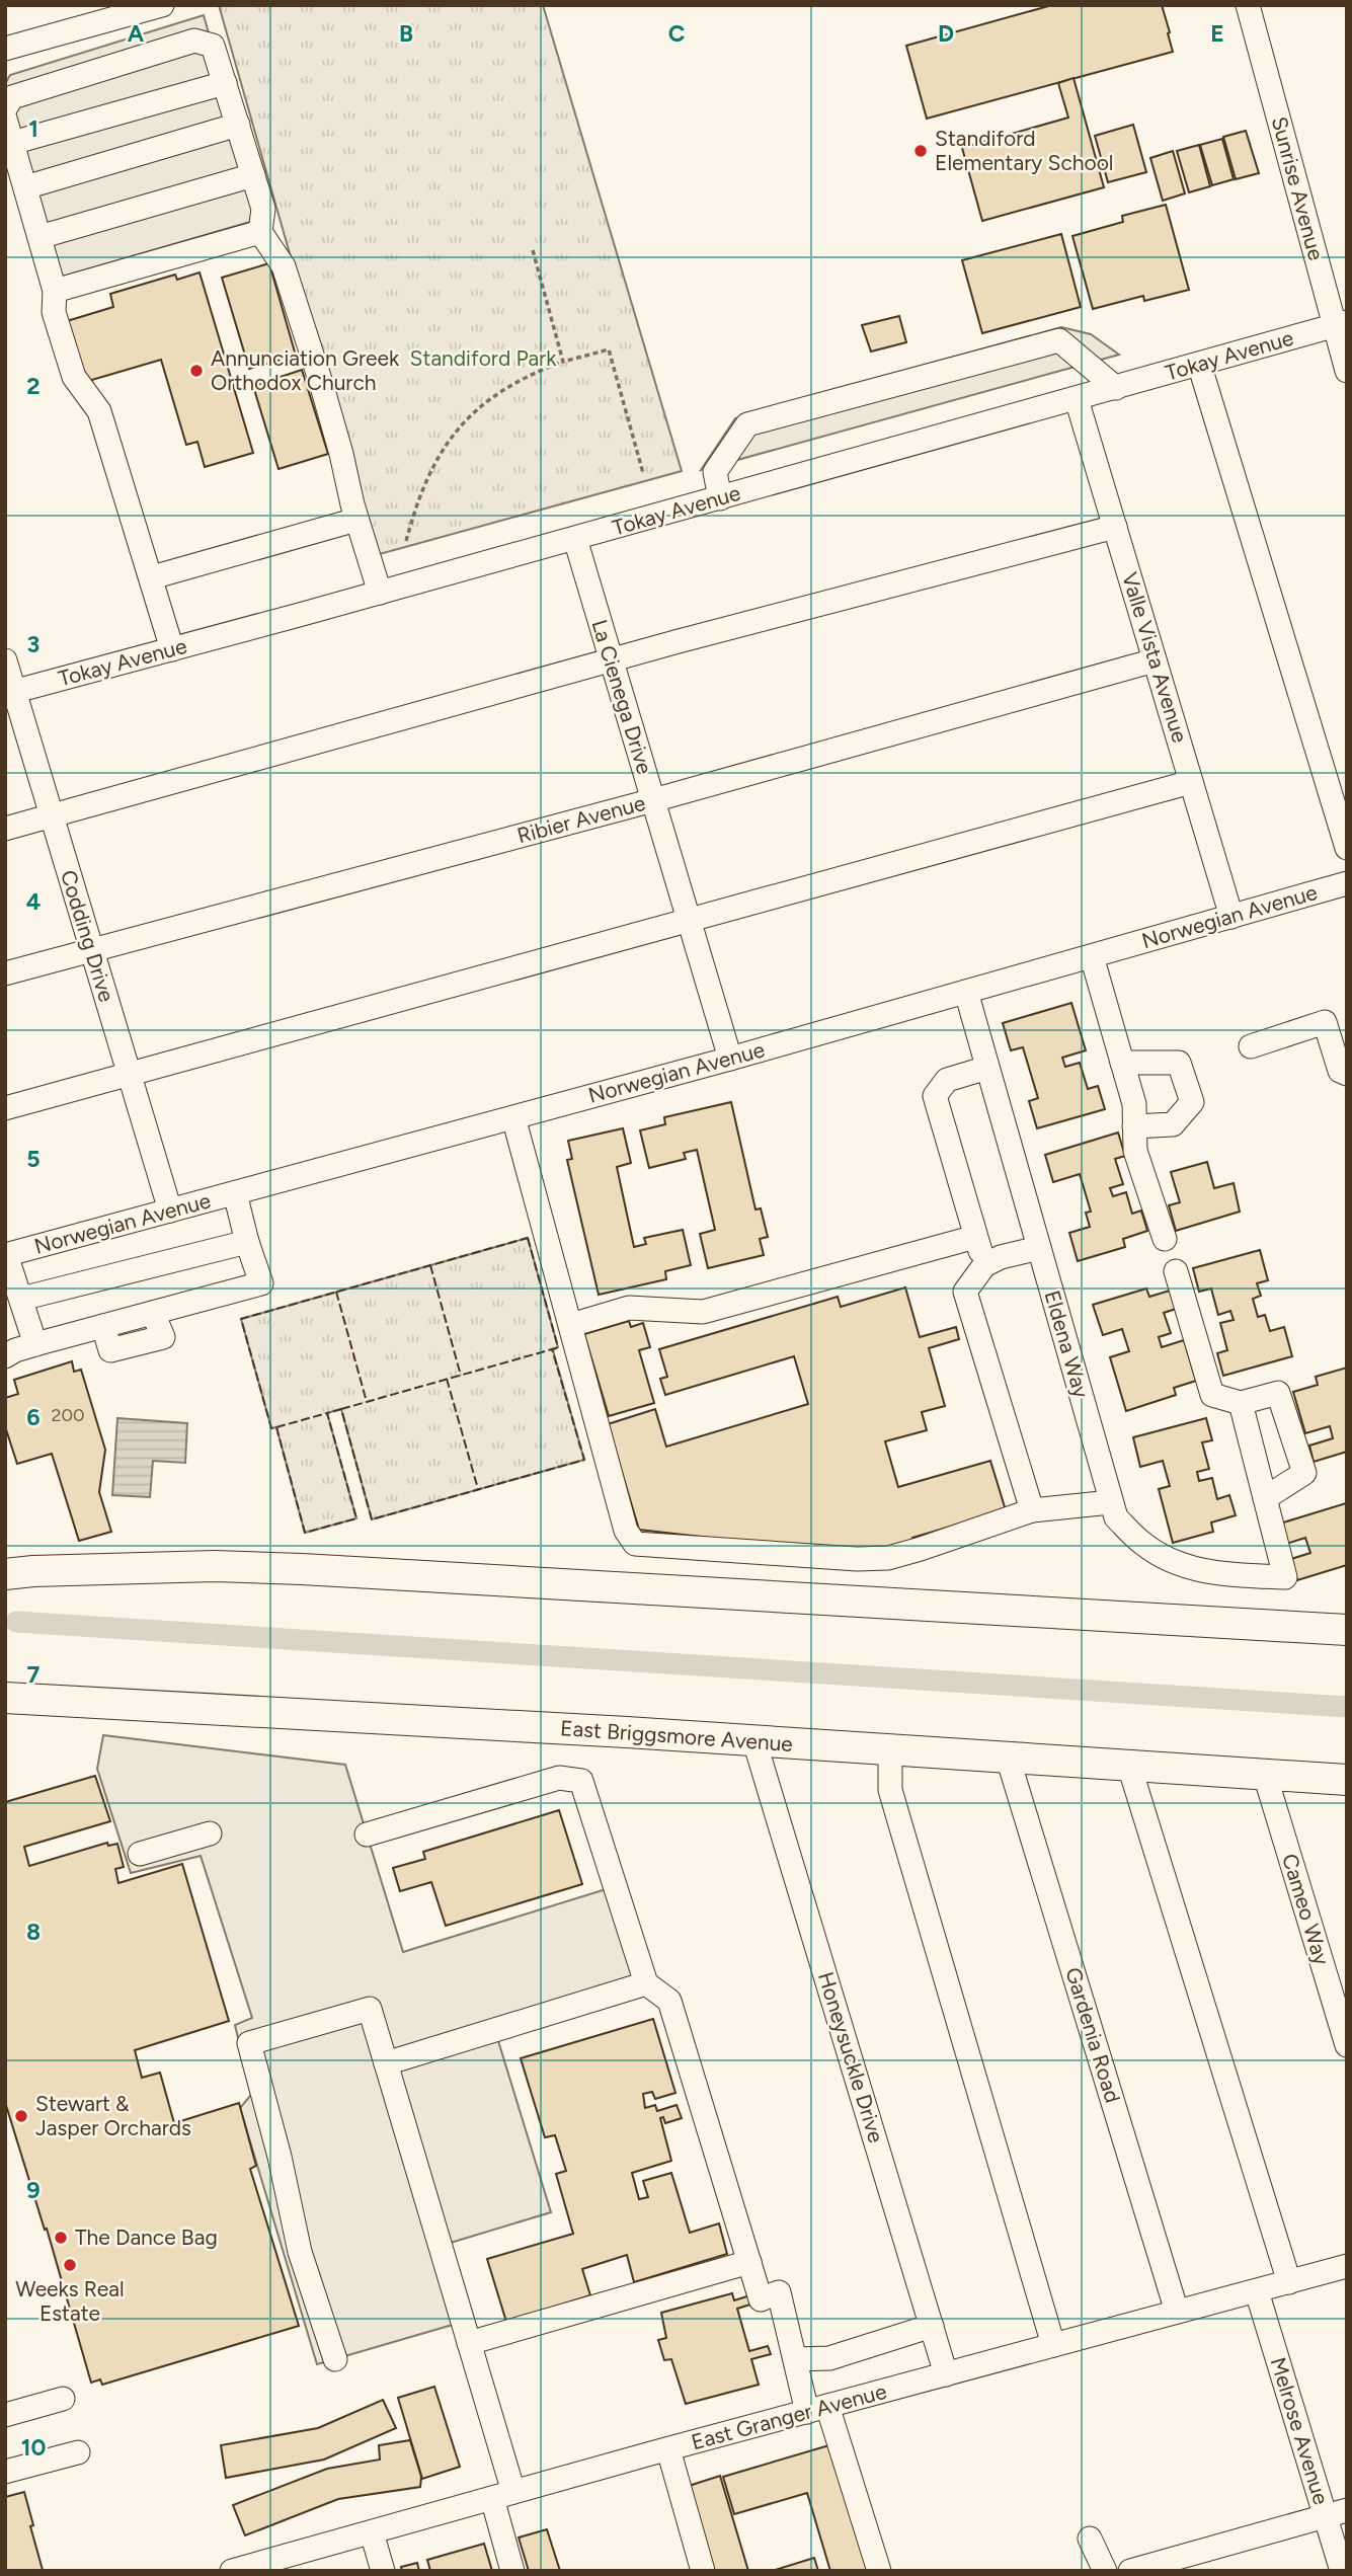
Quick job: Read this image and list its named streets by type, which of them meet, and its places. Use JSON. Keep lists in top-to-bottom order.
{
  "streets": {
    "main road": ["East Briggsmore Avenue"],
    "street": [
      "Sunrise Avenue",
      "Tokay Avenue",
      "Valle Vista Avenue",
      "La Cienega Drive",
      "Ribier Avenue",
      "Norwegian Avenue",
      "Codding Drive",
      "Eldena Way",
      "Cameo Way",
      "Gardenia Road",
      "Honeysuckle Drive",
      "East Granger Avenue",
      "Melrose Avenue"
    ]
  },
  "crossings": [
    ["Sunrise Avenue", "Tokay Avenue"],
    ["Tokay Avenue", "Valle Vista Avenue"],
    ["Tokay Avenue", "La Cienega Drive"],
    ["Tokay Avenue", "Codding Drive"],
    ["Valle Vista Avenue", "Ribier Avenue"],
    ["Valle Vista Avenue", "Norwegian Avenue"],
    ["La Cienega Drive", "Ribier Avenue"],
    ["La Cienega Drive", "Norwegian Avenue"],
    ["Ribier Avenue", "Codding Drive"],
    ["Norwegian Avenue", "Codding Drive"],
    ["Norwegian Avenue", "Eldena Way"],
    ["East Briggsmore Avenue", "Cameo Way"],
    ["East Briggsmore Avenue", "Gardenia Road"],
    ["East Briggsmore Avenue", "Honeysuckle Drive"],
    ["Gardenia Road", "East Granger Avenue"],
    ["Honeysuckle Drive", "East Granger Avenue"],
    ["East Granger Avenue", "Melrose Avenue"]
  ],
  "parks": ["Standiford Park"],
  "places": [
    "Standiford Elementary School",
    "Annunciation Greek Orthodox Church",
    "Stewart & Jasper Orchards",
    "The Dance Bag",
    "Weeks Real Estate"
  ],
  "house_numbers": ["200"],
  "grid": {
    "columns": [
      "A",
      "B",
      "C",
      "D",
      "E"
    ],
    "rows": [
      "1",
      "2",
      "3",
      "4",
      "5",
      "6",
      "7",
      "8",
      "9",
      "10"
    ]
  }
}
